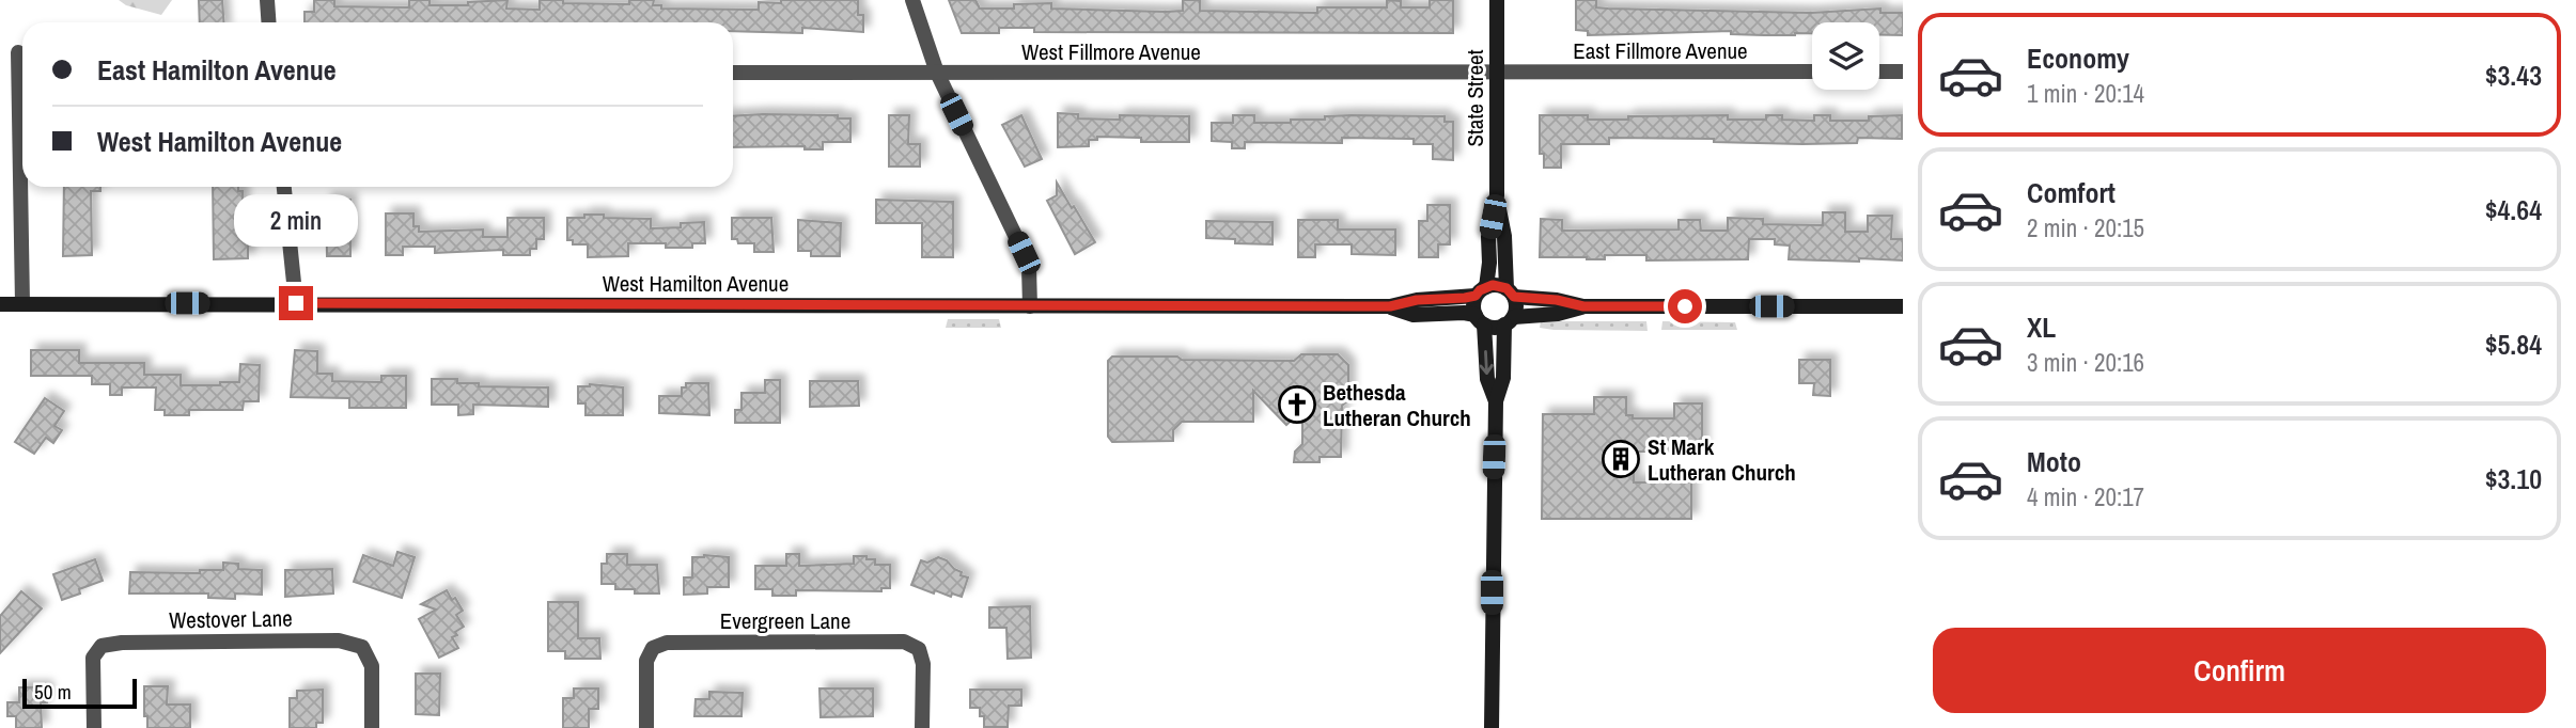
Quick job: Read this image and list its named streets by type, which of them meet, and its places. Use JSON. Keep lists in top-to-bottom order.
{
  "streets": {
    "street": [
      "East Fillmore Avenue",
      "West Fillmore Avenue",
      "State Street",
      "West Hamilton Avenue",
      "Westover Lane",
      "Evergreen Lane"
    ]
  },
  "crossings": [
    ["East Fillmore Avenue", "West Fillmore Avenue"],
    ["East Fillmore Avenue", "State Street"],
    ["West Fillmore Avenue", "State Street"],
    ["State Street", "West Hamilton Avenue"]
  ],
  "places": {
    "church": ["Bethesda Lutheran Church"],
    "building": ["St Mark Lutheran Church"]
  },
  "scale_bar": "50 m",
  "page": {
    "list": [
      {
        "name": "Economy",
        "note": "1 min · 20:14",
        "value": "$3.43"
      },
      {
        "name": "Comfort",
        "note": "2 min · 20:15",
        "value": "$4.64"
      },
      {
        "name": "XL",
        "note": "3 min · 20:16",
        "value": "$5.84"
      },
      {
        "name": "Moto",
        "note": "4 min · 20:17",
        "value": "$3.10"
      }
    ],
    "banner": ["East Hamilton Avenue", "West Hamilton Avenue"],
    "bubble": "2 min",
    "buttons": "Confirm",
    "scale": "50 m"
  }
}
